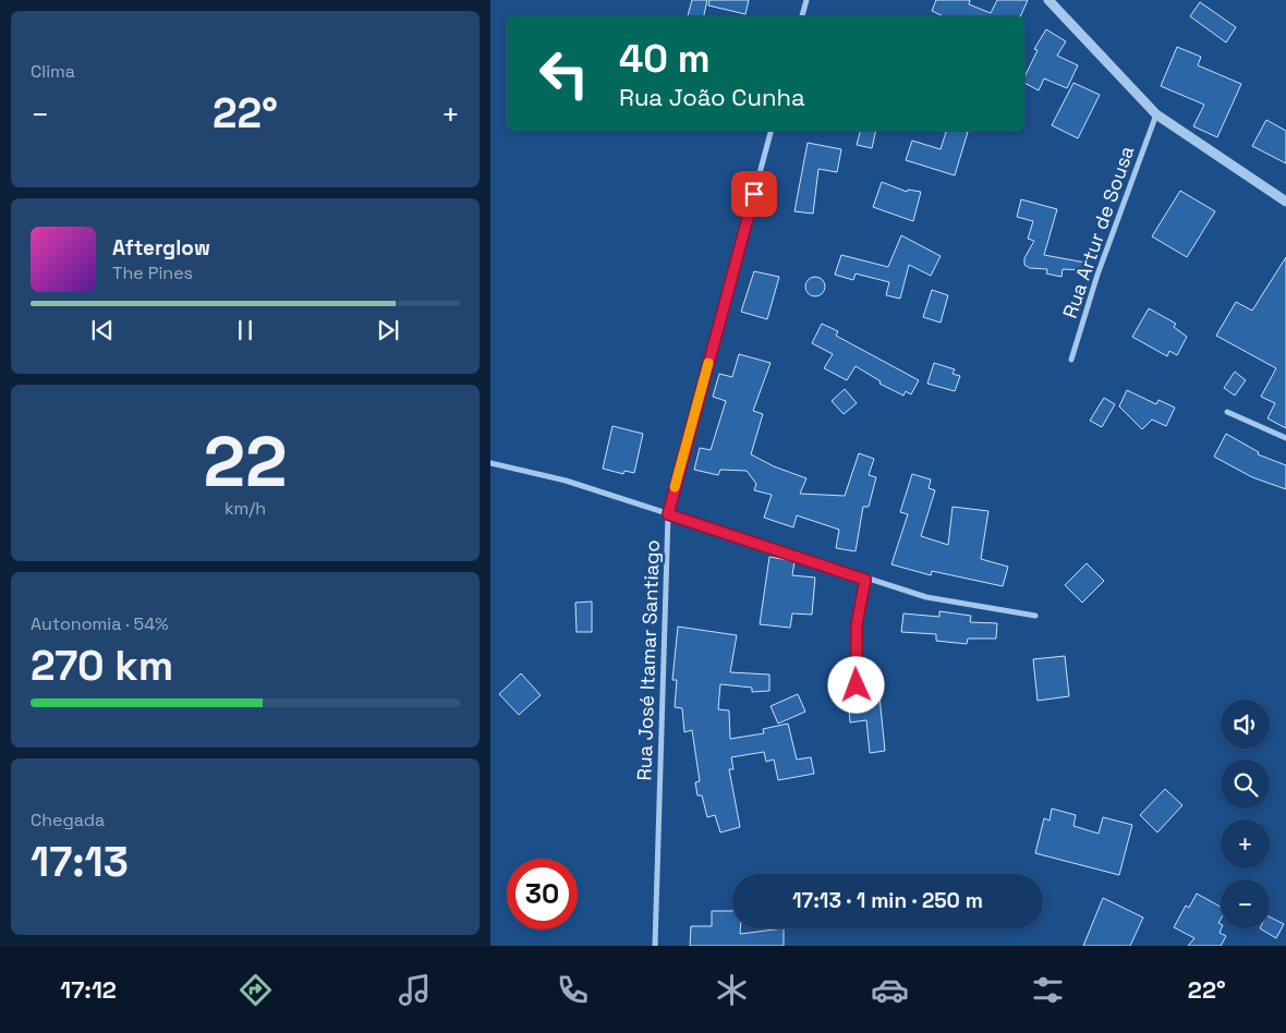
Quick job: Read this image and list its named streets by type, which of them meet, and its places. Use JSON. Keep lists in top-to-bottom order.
{
  "streets": {
    "street": ["Rua Artur de Sousa", "Rua José Itamar Santiago"]
  },
  "page": {
    "tile": [
      "Clima",
      ["22", "km/h"],
      ["Autonomia · 54%", "270 km"],
      ["Chegada", "17:13"]
    ],
    "turn": ["40 m", "Rua João Cunha"],
    "heat": ["−", "22°", "+"],
    "song": ["Afterglow", "The Pines"],
    "map_buttons": ["+", "−"],
    "limit": "30",
    "trip": "17:13 · 1 min · 250 m",
    "tabs": ["17:12", "22°"]
  }
}
